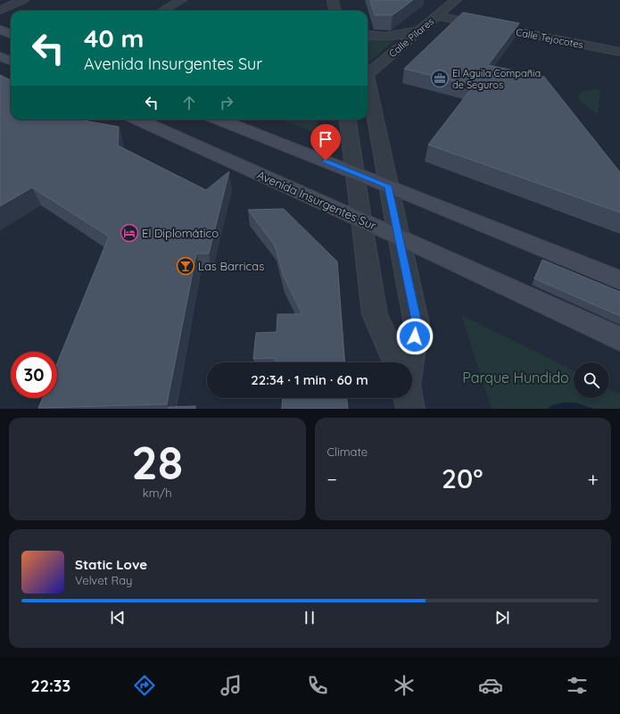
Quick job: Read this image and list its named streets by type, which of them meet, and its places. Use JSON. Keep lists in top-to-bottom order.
{
  "streets": {
    "main road": ["Avenida Insurgentes Sur"],
    "street": ["Calle Pilares", "Calle Tejocotes"]
  },
  "crossings": [
    ["Calle Pilares", "Calle Tejocotes"]
  ],
  "parks": ["Parque Hundido"],
  "places": {
    "office": ["El Aguila Compañia de Seguros"],
    "hotel": ["El Diplomático"],
    "bar": ["Las Barricas"]
  },
  "page": {
    "turn": ["40 m", "Avenida Insurgentes Sur"],
    "limit": "30",
    "trip": "22:34 · 1 min · 60 m",
    "tile": [
      ["28", "km/h"],
      "Climate"
    ],
    "heat": ["−", "20°", "+"],
    "song": ["Static Love", "Velvet Ray"],
    "tabs": "22:33"
  }
}
